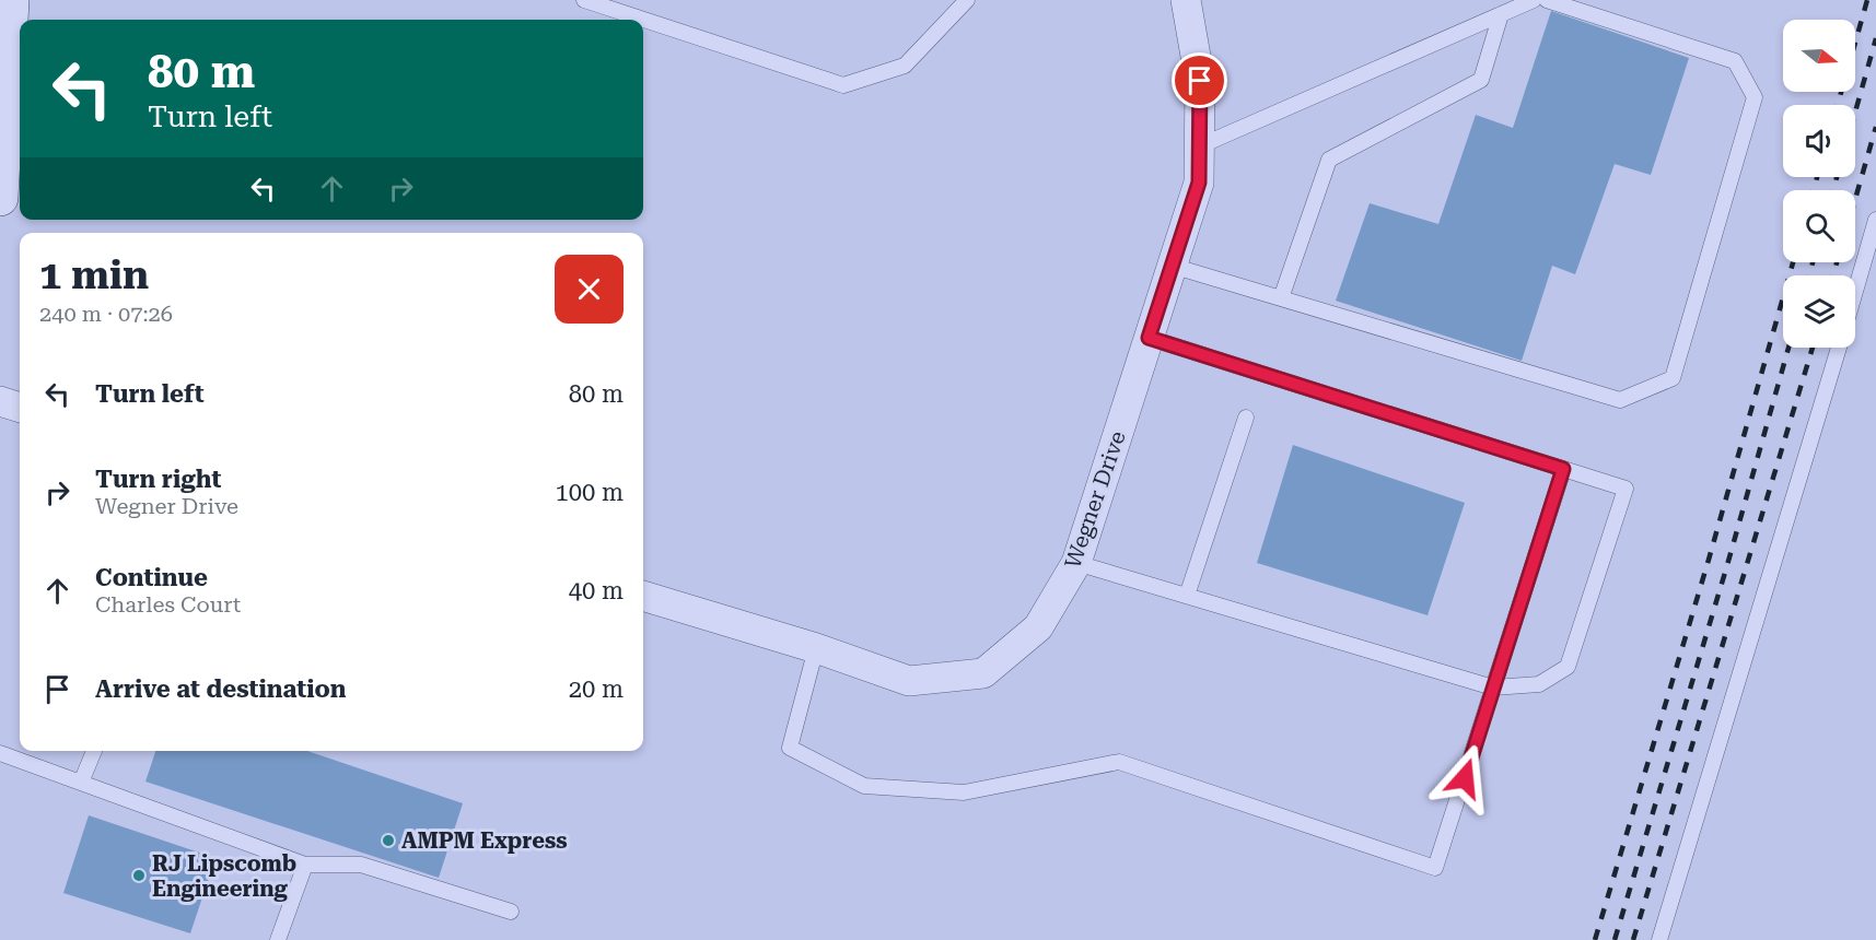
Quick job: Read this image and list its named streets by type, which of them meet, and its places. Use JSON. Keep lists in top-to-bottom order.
{
  "streets": {
    "street": ["Wegner Drive"]
  },
  "places": ["AMPM Express", "RJ Lipscomb Engineering"],
  "north": "right",
  "page": {
    "turn": ["80 m", "Turn left"],
    "heading": ["1 min", "240 m · 07:26"],
    "list": [
      {
        "name": "Turn left",
        "value": "80 m"
      },
      {
        "name": "Turn right",
        "note": "Wegner Drive",
        "value": "100 m"
      },
      {
        "name": "Continue",
        "note": "Charles Court",
        "value": "40 m"
      },
      {
        "name": "Arrive at destination",
        "value": "20 m"
      }
    ]
  }
}
